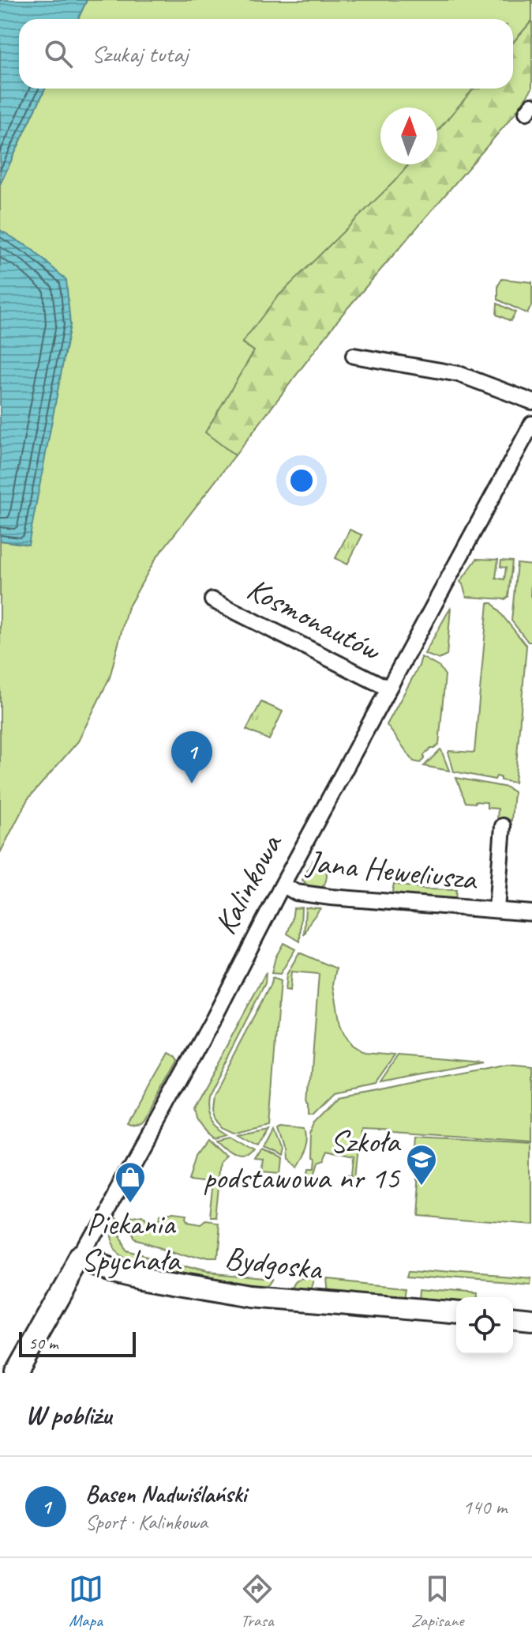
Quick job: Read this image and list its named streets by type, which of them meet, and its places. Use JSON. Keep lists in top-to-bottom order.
{
  "streets": {
    "street": [
      "Kosmonautów",
      "Jana Heweliusza",
      "Kalinkowa",
      "Bydgoska"
    ]
  },
  "crossings": [
    ["Kosmonautów", "Kalinkowa"],
    ["Jana Heweliusza", "Kalinkowa"],
    ["Kalinkowa", "Bydgoska"]
  ],
  "places": {
    "school or university": ["Szkoła podstawowa nr 15"],
    "shop": ["Piekania Spychała"]
  },
  "scale_bar": "50 m",
  "north": "top",
  "page": {
    "search": "Szukaj tutaj",
    "pins": "1",
    "scale": "50 m",
    "heading": "W pobliżu",
    "list": [
      {
        "mark": "1",
        "name": "Basen Nadwiślański",
        "note": "Sport · Kalinkowa",
        "value": "140 m"
      }
    ],
    "nav": ["Mapa", "Trasa", "Zapisane"]
  }
}
